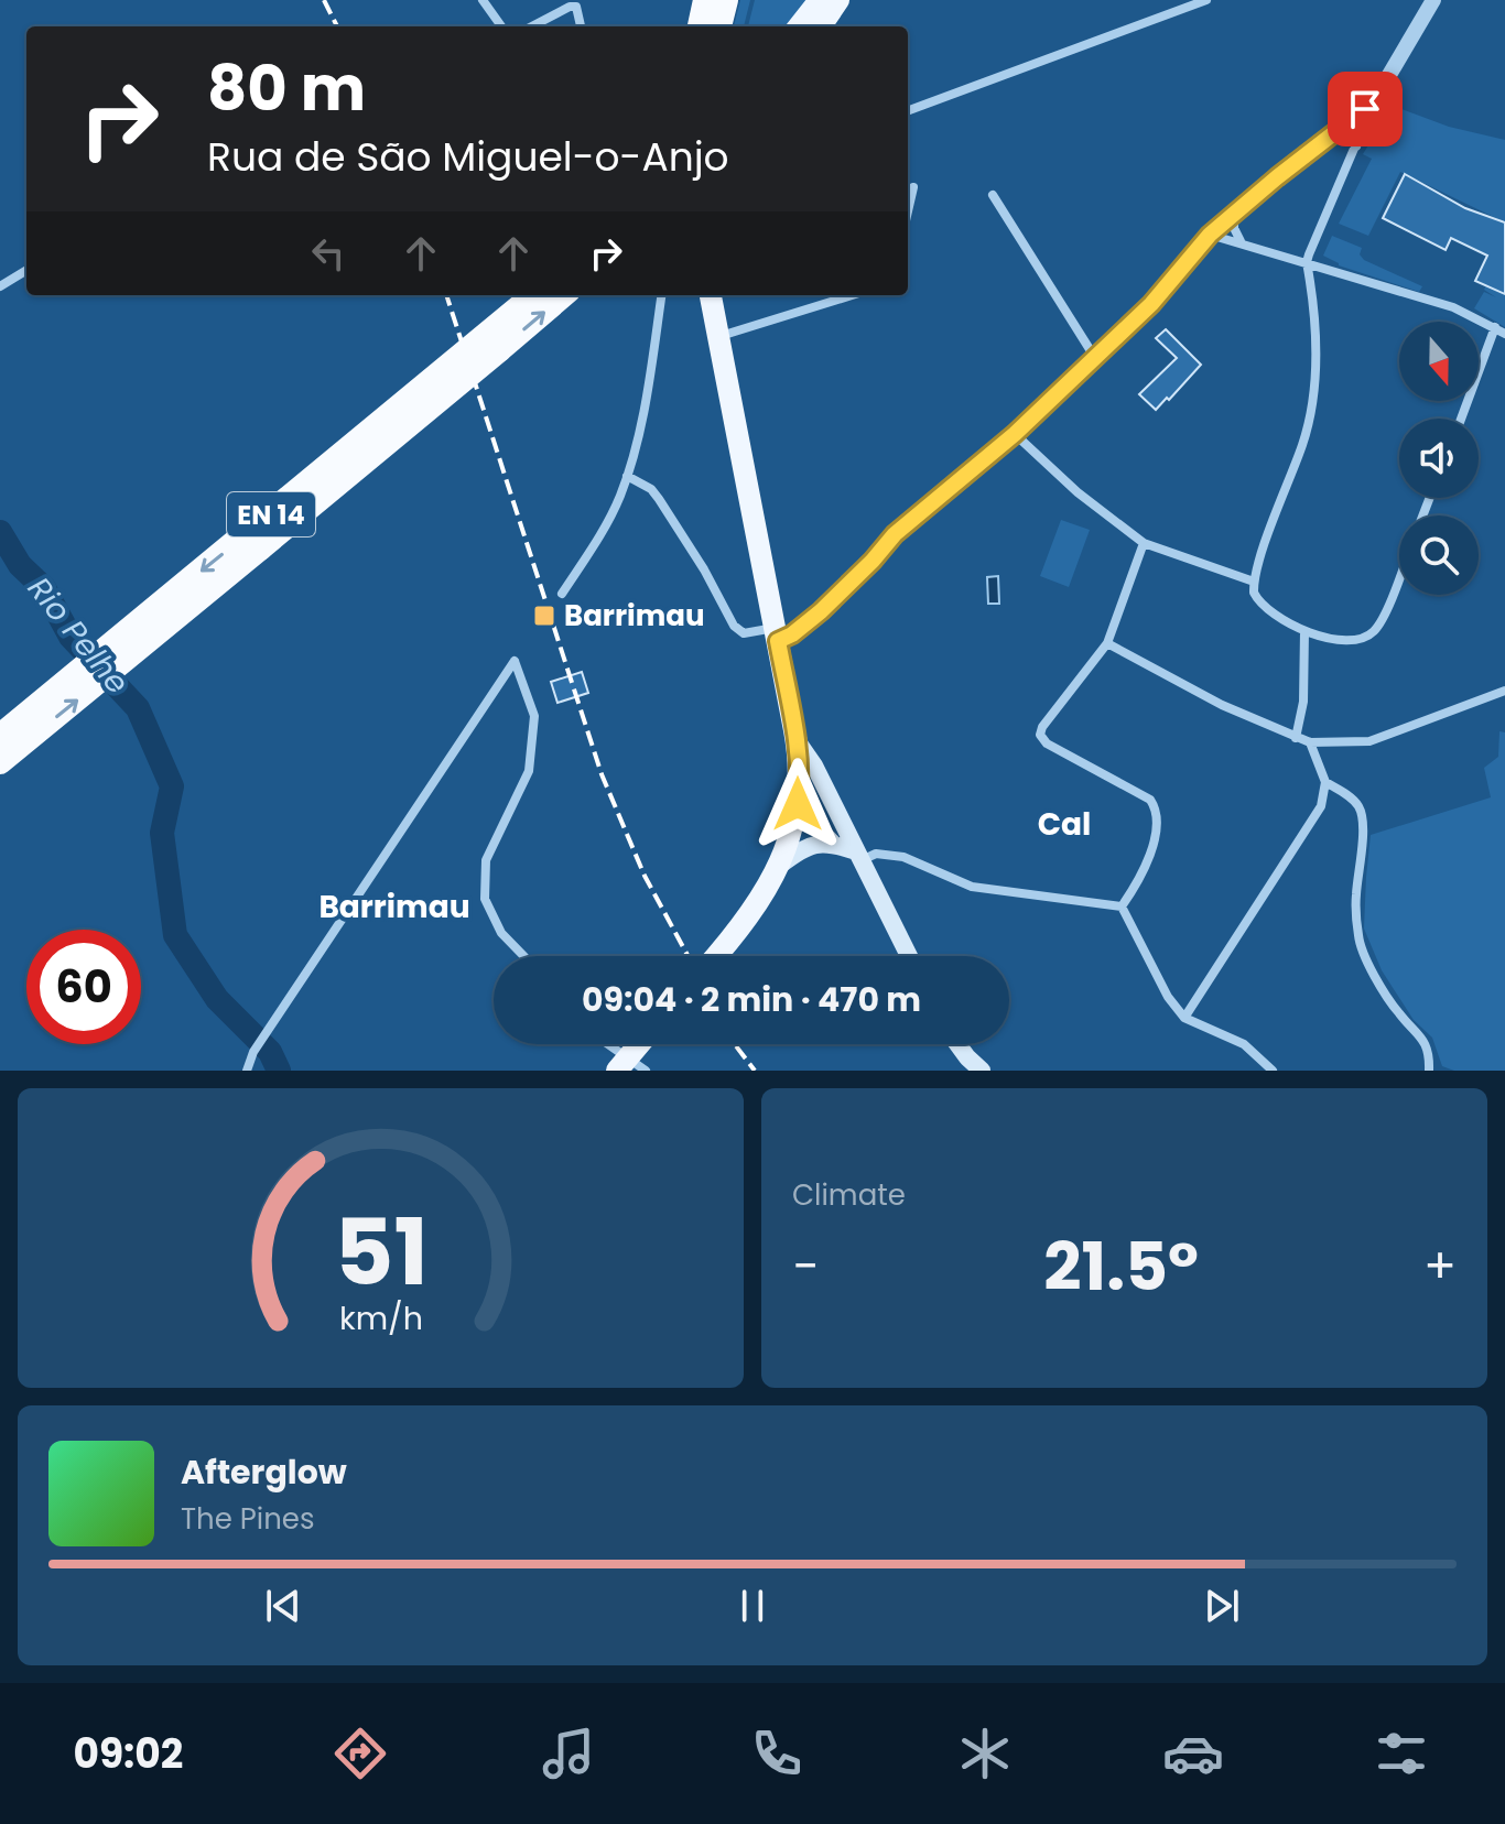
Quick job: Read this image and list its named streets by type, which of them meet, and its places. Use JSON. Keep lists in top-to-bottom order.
{
  "streets": {
    "highway": ["EN 14"]
  },
  "districts": ["Cal", "Barrimau"],
  "water": ["Rio Pelhe"],
  "places": {
    "transit": ["Barrimau"]
  },
  "north": "bottom",
  "page": {
    "turn": ["80 m", "Rua de São Miguel-o-Anjo"],
    "limit": "60",
    "trip": "09:04 · 2 min · 470 m",
    "tile": "Climate",
    "heat": ["−", "21.5°", "+"],
    "song": ["Afterglow", "The Pines"],
    "tabs": "09:02",
    "gauge": ["51", "km/h"]
  }
}
